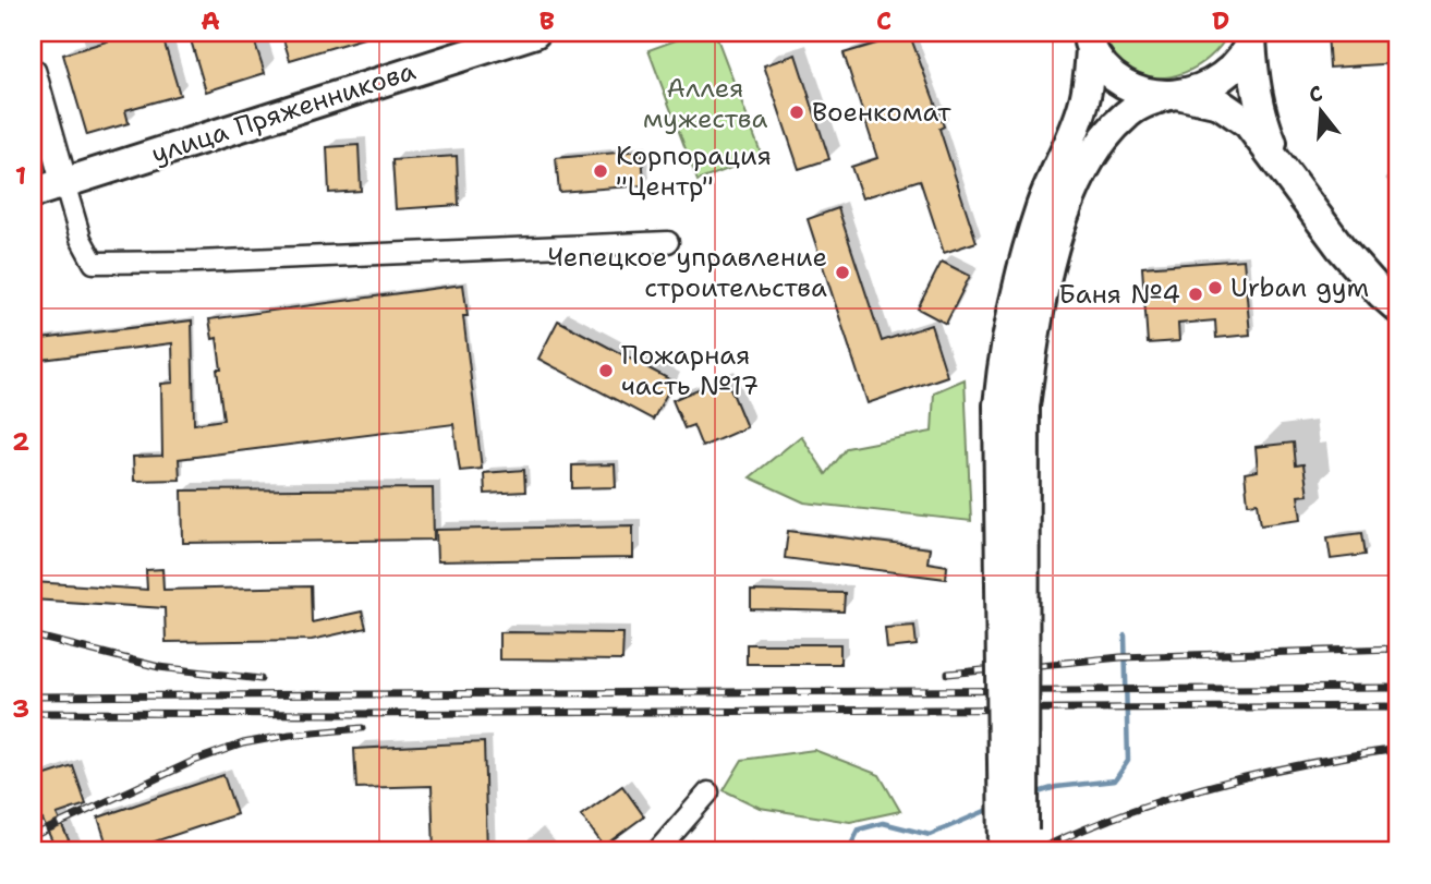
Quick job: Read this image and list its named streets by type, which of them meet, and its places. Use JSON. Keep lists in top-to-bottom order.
{
  "streets": {
    "main road": ["улица Пряженникова"]
  },
  "parks": ["Аллея мужества"],
  "places": [
    "Военкомат",
    "Корпорация \"Центр\"",
    "Чепецкое управление строительства",
    "Urban gym",
    "Баня №4",
    "Пожарная часть №17"
  ],
  "north": "top",
  "grid": {
    "columns": [
      "A",
      "B",
      "C",
      "D"
    ],
    "rows": ["1", "2", "3"]
  }
}
